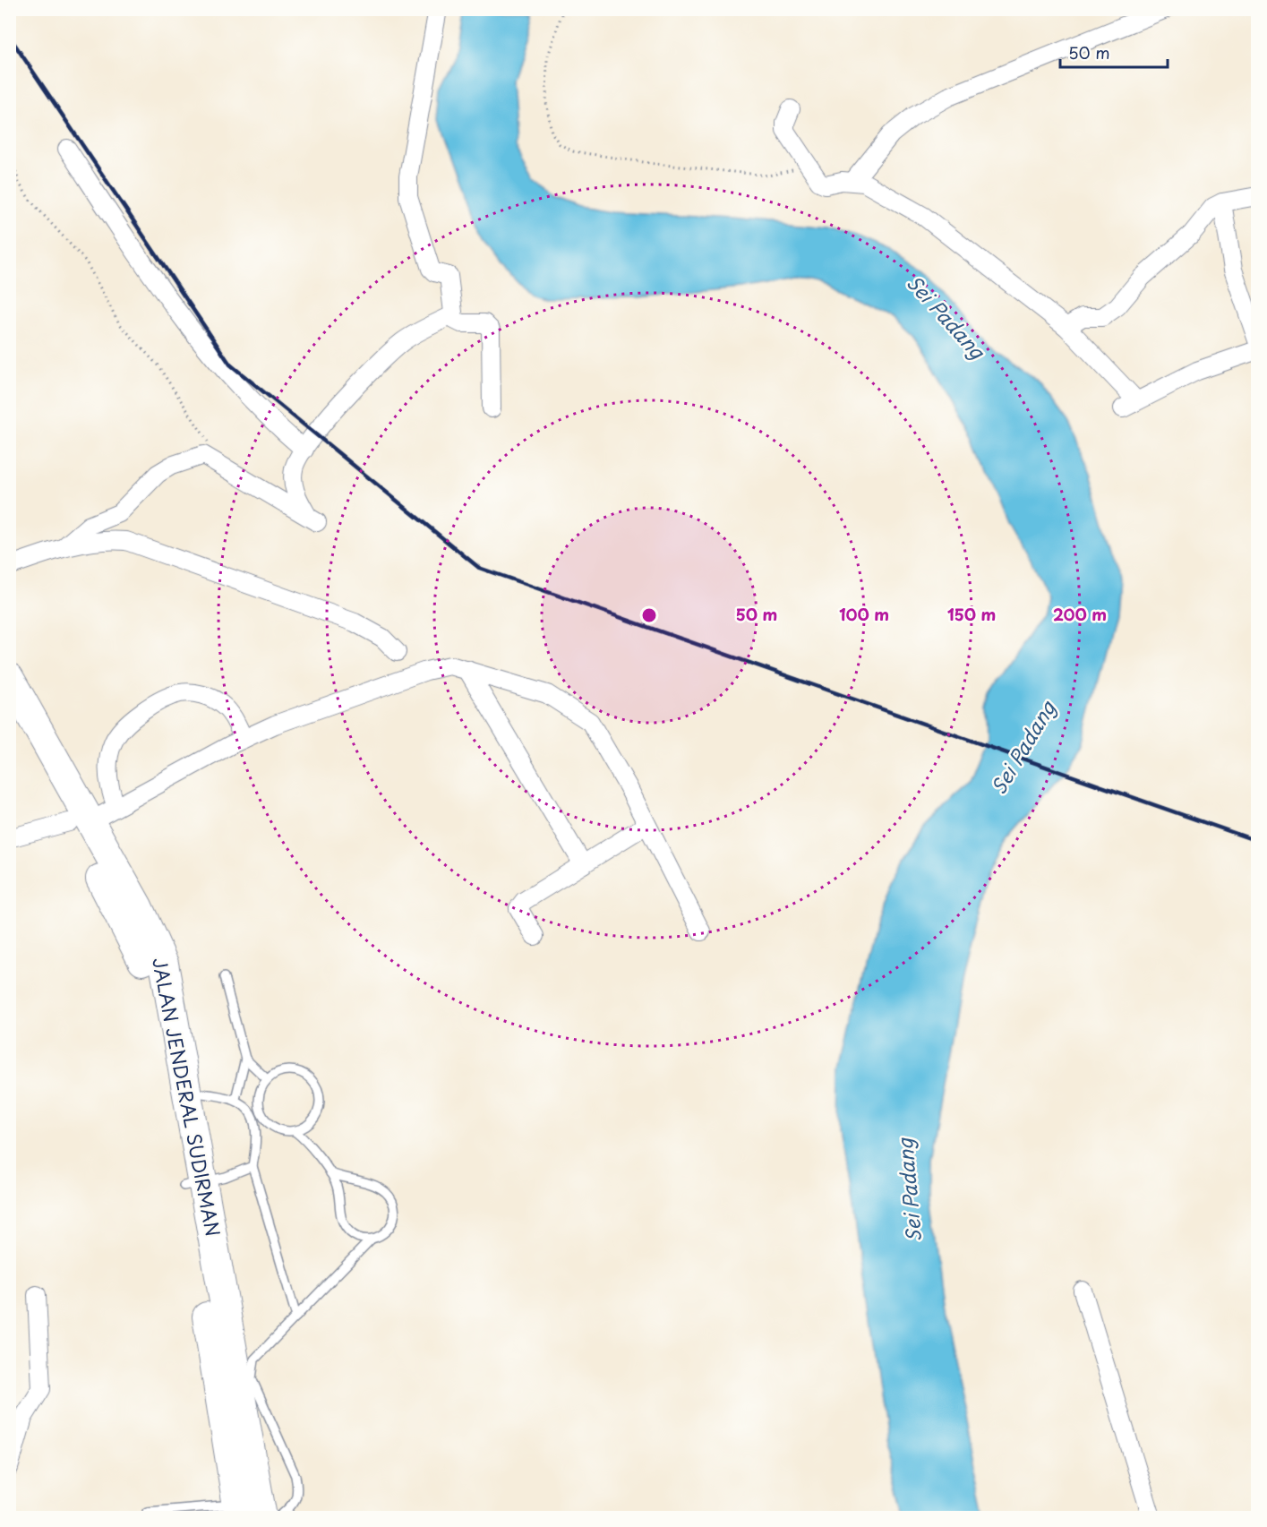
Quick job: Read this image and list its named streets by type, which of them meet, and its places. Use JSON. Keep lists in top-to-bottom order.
{
  "streets": {
    "main road": ["JALAN JENDERAL SUDIRMAN"]
  },
  "water": ["Sei Padang"],
  "scale_bar": "50 m",
  "rings": [
    "50 m",
    "100 m",
    "150 m",
    "200 m"
  ]
}
